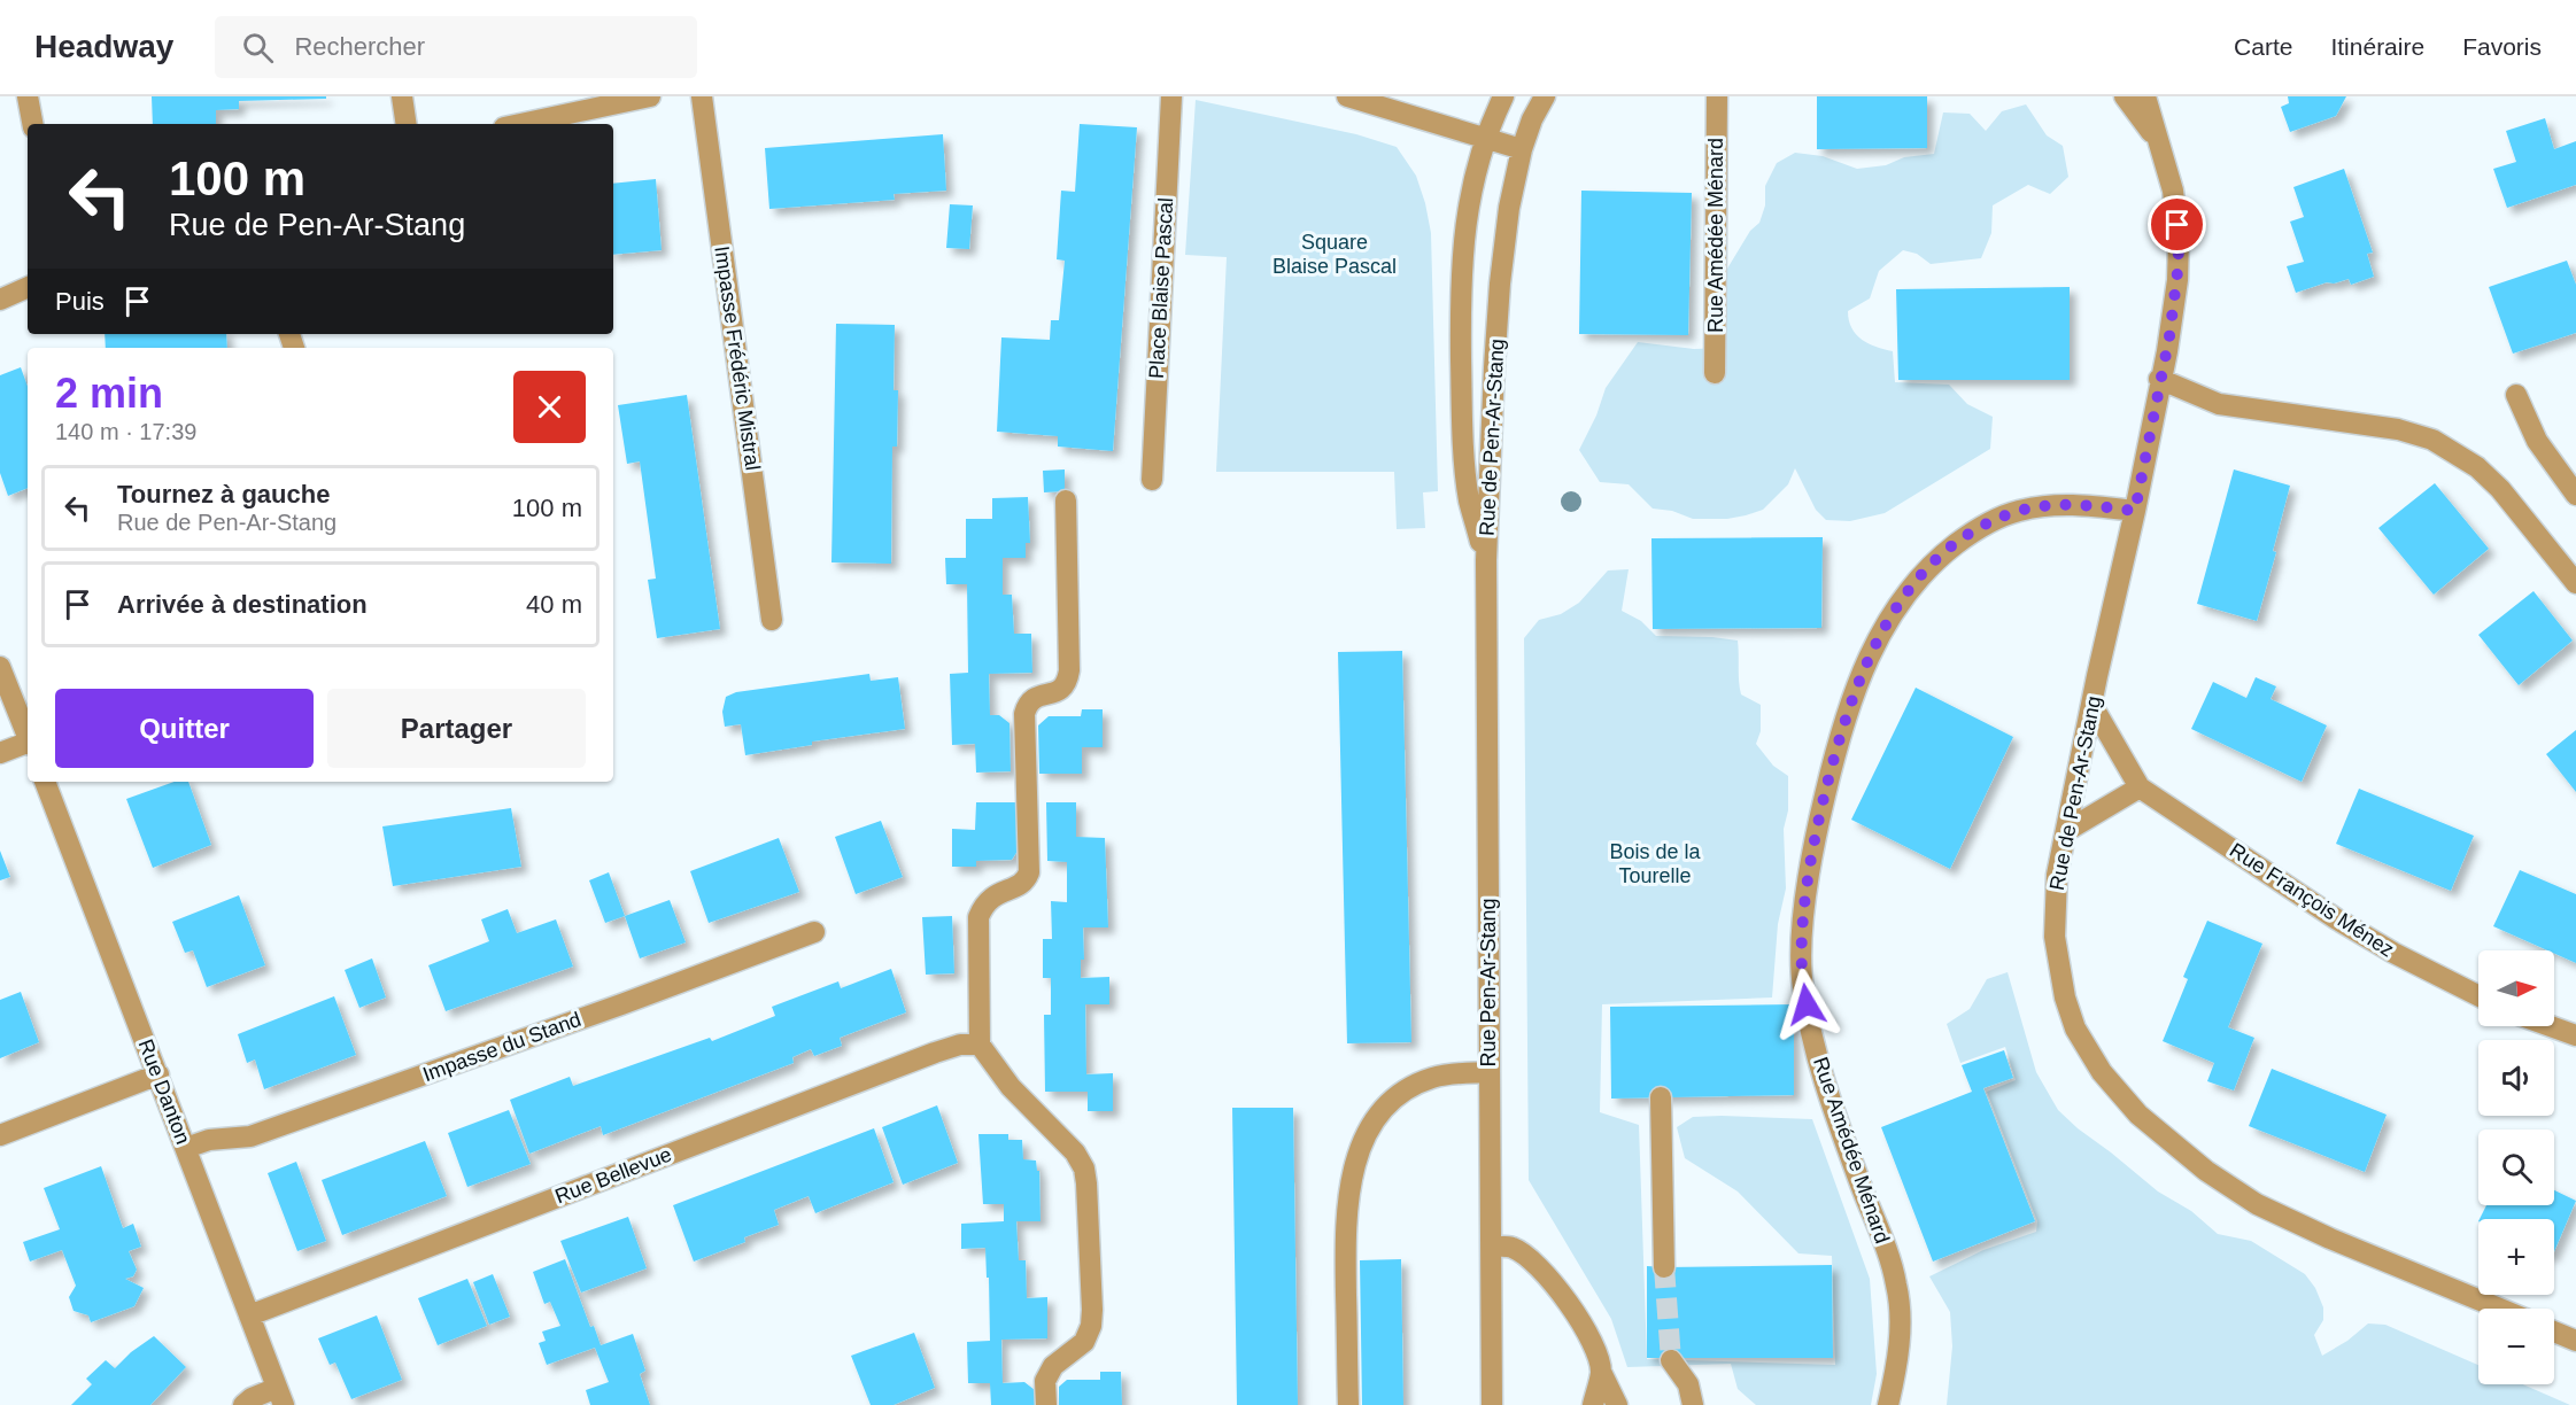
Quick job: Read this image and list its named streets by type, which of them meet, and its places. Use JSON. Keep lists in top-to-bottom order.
{
  "streets": {
    "street": [
      "Rue Amédée Ménard",
      "Place Blaise Pascal",
      "Impasse Frédéric Mistral",
      "Rue de Pen-Ar-Stang",
      "Rue François Ménez",
      "Rue Pen-Ar-Stang",
      "Impasse du Stand",
      "Rue Danton",
      "Rue Bellevue"
    ]
  },
  "crossings": [
    ["Rue Amédée Ménard", "Rue de Pen-Ar-Stang"],
    ["Rue de Pen-Ar-Stang", "Rue François Ménez"],
    ["Rue de Pen-Ar-Stang", "Rue Pen-Ar-Stang"],
    ["Impasse du Stand", "Rue Danton"],
    ["Rue Danton", "Rue Bellevue"]
  ],
  "parks": ["Square Blaise Pascal", "Bois de la Tourelle"],
  "north": "right",
  "page": {
    "header": "Headway",
    "search": "Rechercher",
    "nav": ["Carte", "Itinéraire", "Favoris"],
    "turn": ["100 m", "Rue de Pen-Ar-Stang"],
    "then": "Puis",
    "heading": ["2 min", "140 m · 17:39"],
    "list": [
      {
        "name": "Tournez à gauche",
        "note": "Rue de Pen-Ar-Stang",
        "value": "100 m"
      },
      {
        "name": "Arrivée à destination",
        "value": "40 m"
      }
    ],
    "buttons": ["Quitter", "Partager"],
    "map_buttons": ["+", "−"]
  }
}
